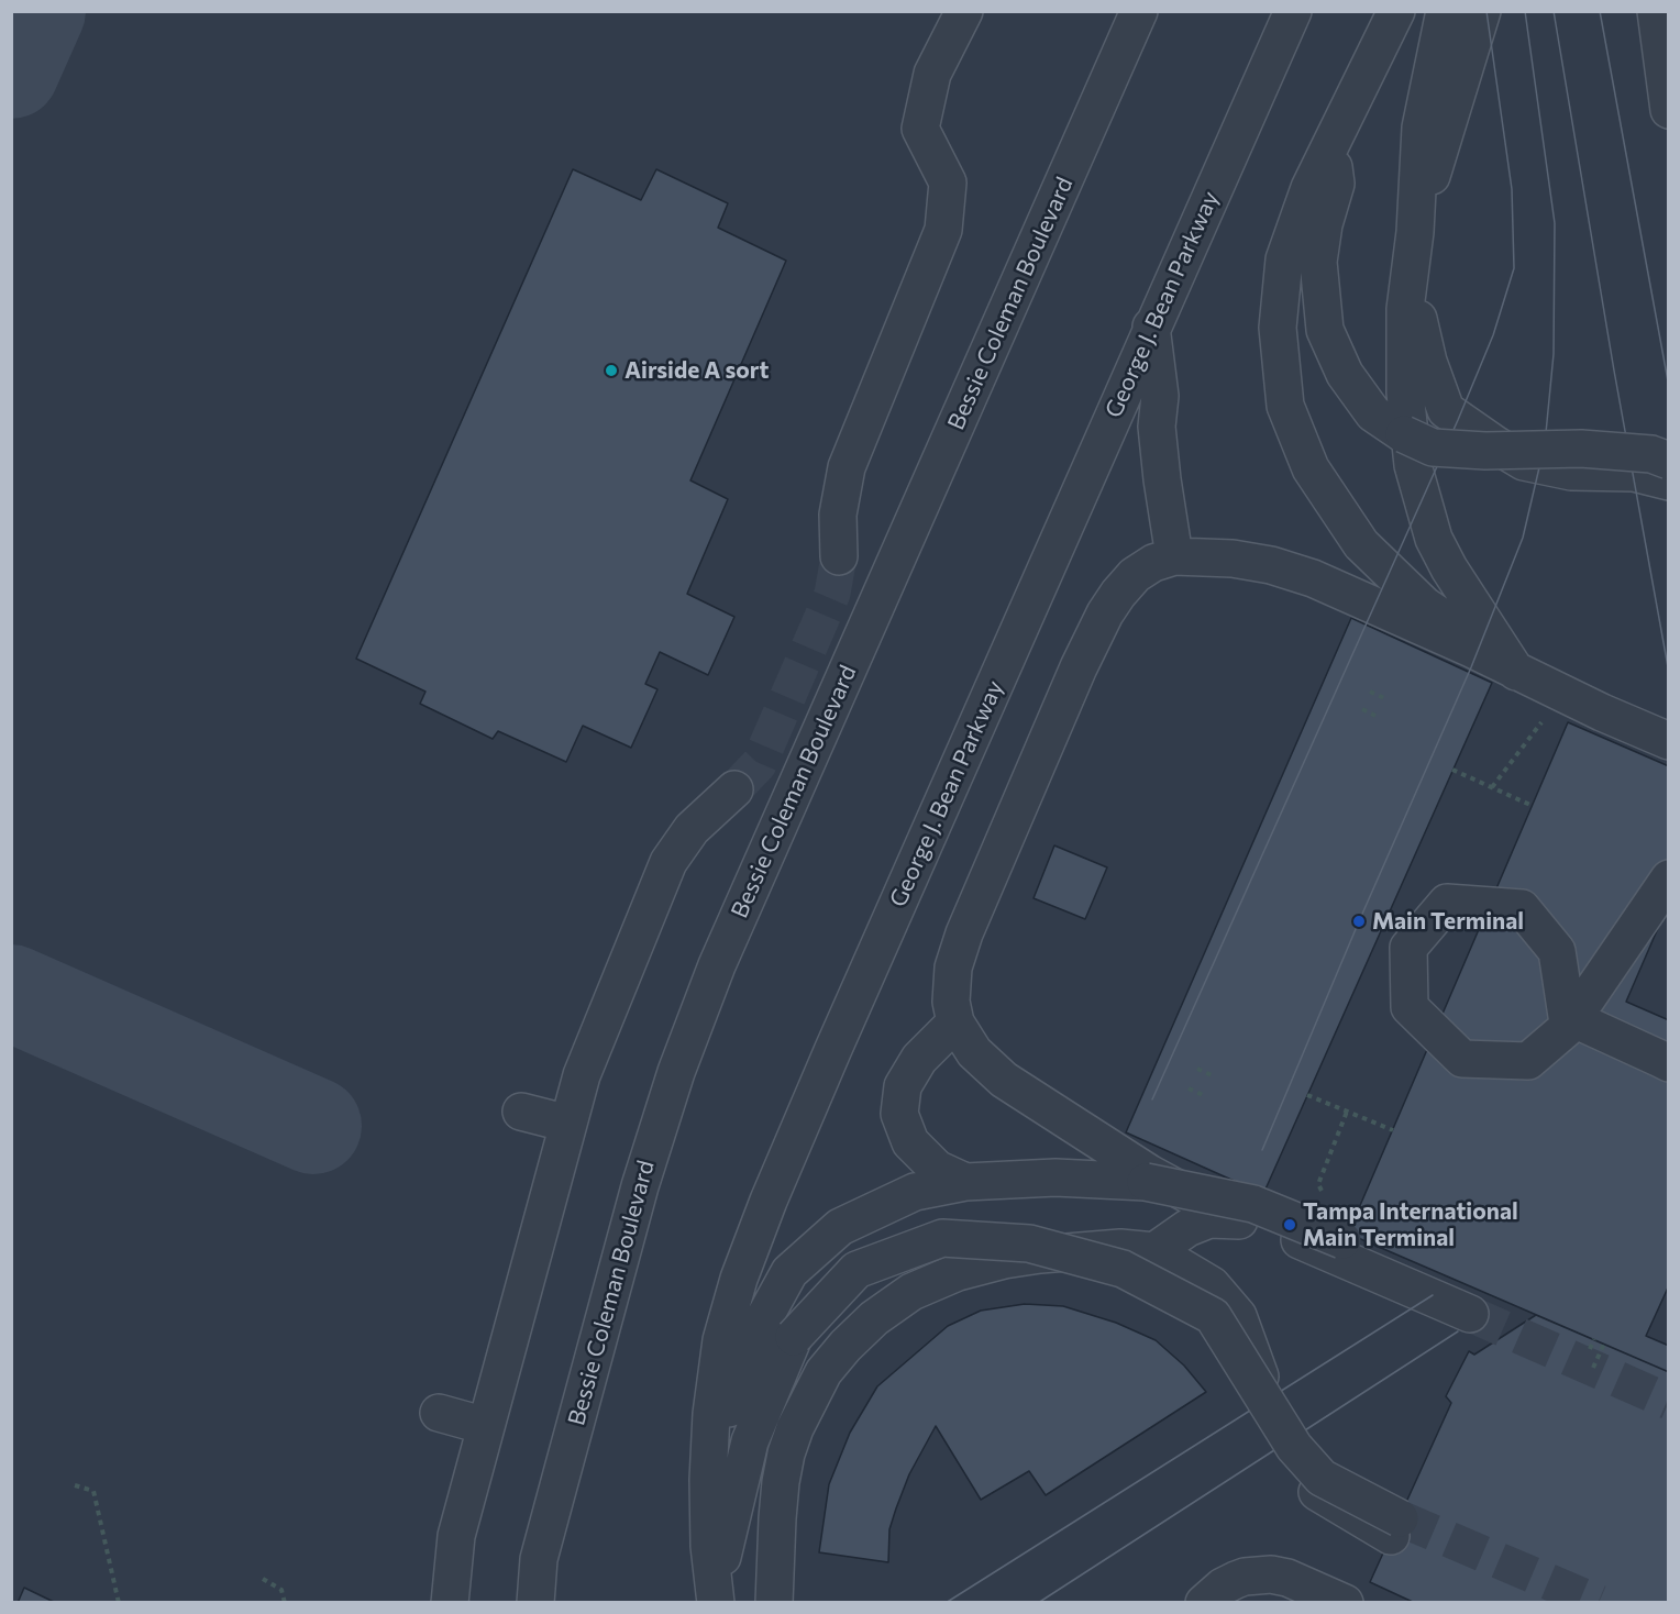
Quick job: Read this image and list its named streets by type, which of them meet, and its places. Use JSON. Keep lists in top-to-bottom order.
{
  "streets": {
    "street": ["Bessie Coleman Boulevard", "George J. Bean Parkway"]
  },
  "places": ["Airside A sort", "Main Terminal", "Tampa International Main Terminal"]
}
